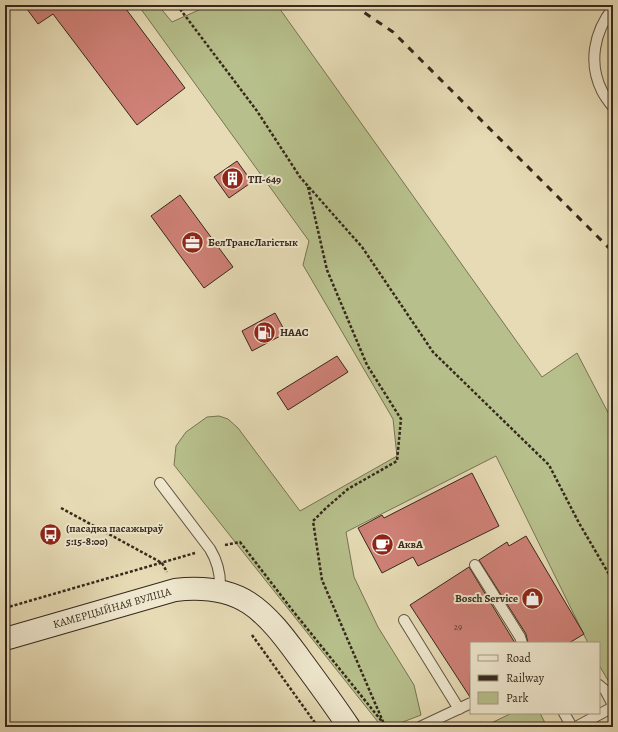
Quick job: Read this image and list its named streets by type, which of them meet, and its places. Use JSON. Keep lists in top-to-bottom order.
{
  "streets": {
    "main road": ["КАМЕРЦЫЙНАЯ ВУЛІЦА"]
  },
  "places": {
    "building": ["ТП-649"],
    "office": ["БелТрансЛагістык"],
    "fuel station": ["НААС"],
    "bus stop": ["(пасадка пасажыраў 5:15-8:00)"],
    "cafe": ["АквА"],
    "shop": ["Bosch Service"]
  },
  "house_numbers": ["29"],
  "legend": ["Road", "Railway", "Park"]
}
